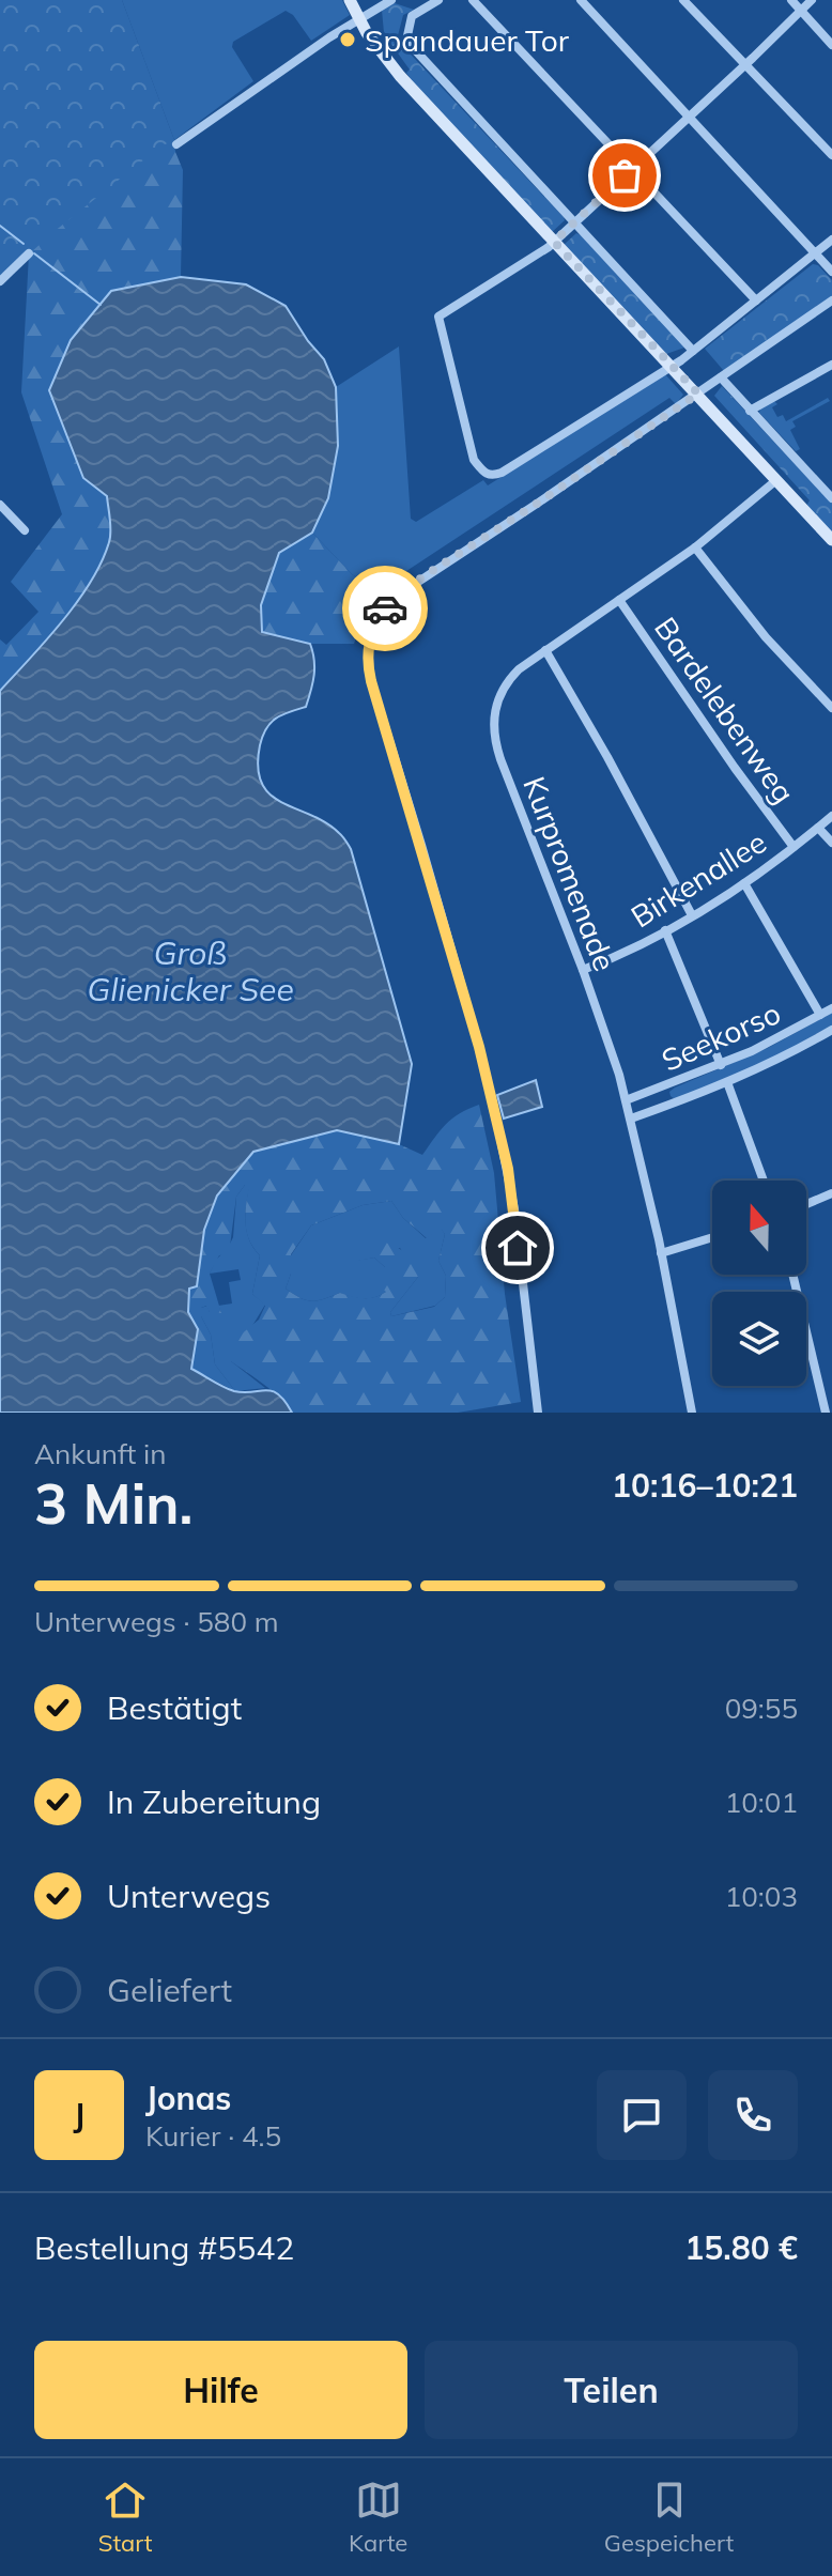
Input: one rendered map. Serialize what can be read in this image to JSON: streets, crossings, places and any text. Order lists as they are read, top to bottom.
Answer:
{
  "streets": {
    "street": [
      "Bardelebenweg",
      "Kurpromenade",
      "Birkenallee",
      "Seekorso"
    ]
  },
  "crossings": [
    ["Bardelebenweg", "Kurpromenade"],
    ["Bardelebenweg", "Birkenallee"],
    ["Kurpromenade", "Birkenallee"],
    ["Kurpromenade", "Seekorso"]
  ],
  "water": ["Groß Glienicker See"],
  "places": ["Spandauer Tor"],
  "north": "top",
  "page": {
    "heading": ["3 Min.", "Ankunft in", "10:16–10:21"],
    "panel": [
      "Jonas",
      "Kurier · 4.5",
      "Bestellung #5542",
      "15.80 €"
    ],
    "bar": "Unterwegs · 580 m",
    "list": [
      ["Bestätigt", "09:55"],
      ["In Zubereitung", "10:01"],
      ["Unterwegs", "10:03"],
      "Geliefert"
    ],
    "round": "J",
    "buttons": ["Hilfe", "Teilen"],
    "tabs": ["Start", "Karte", "Gespeichert"]
  }
}
